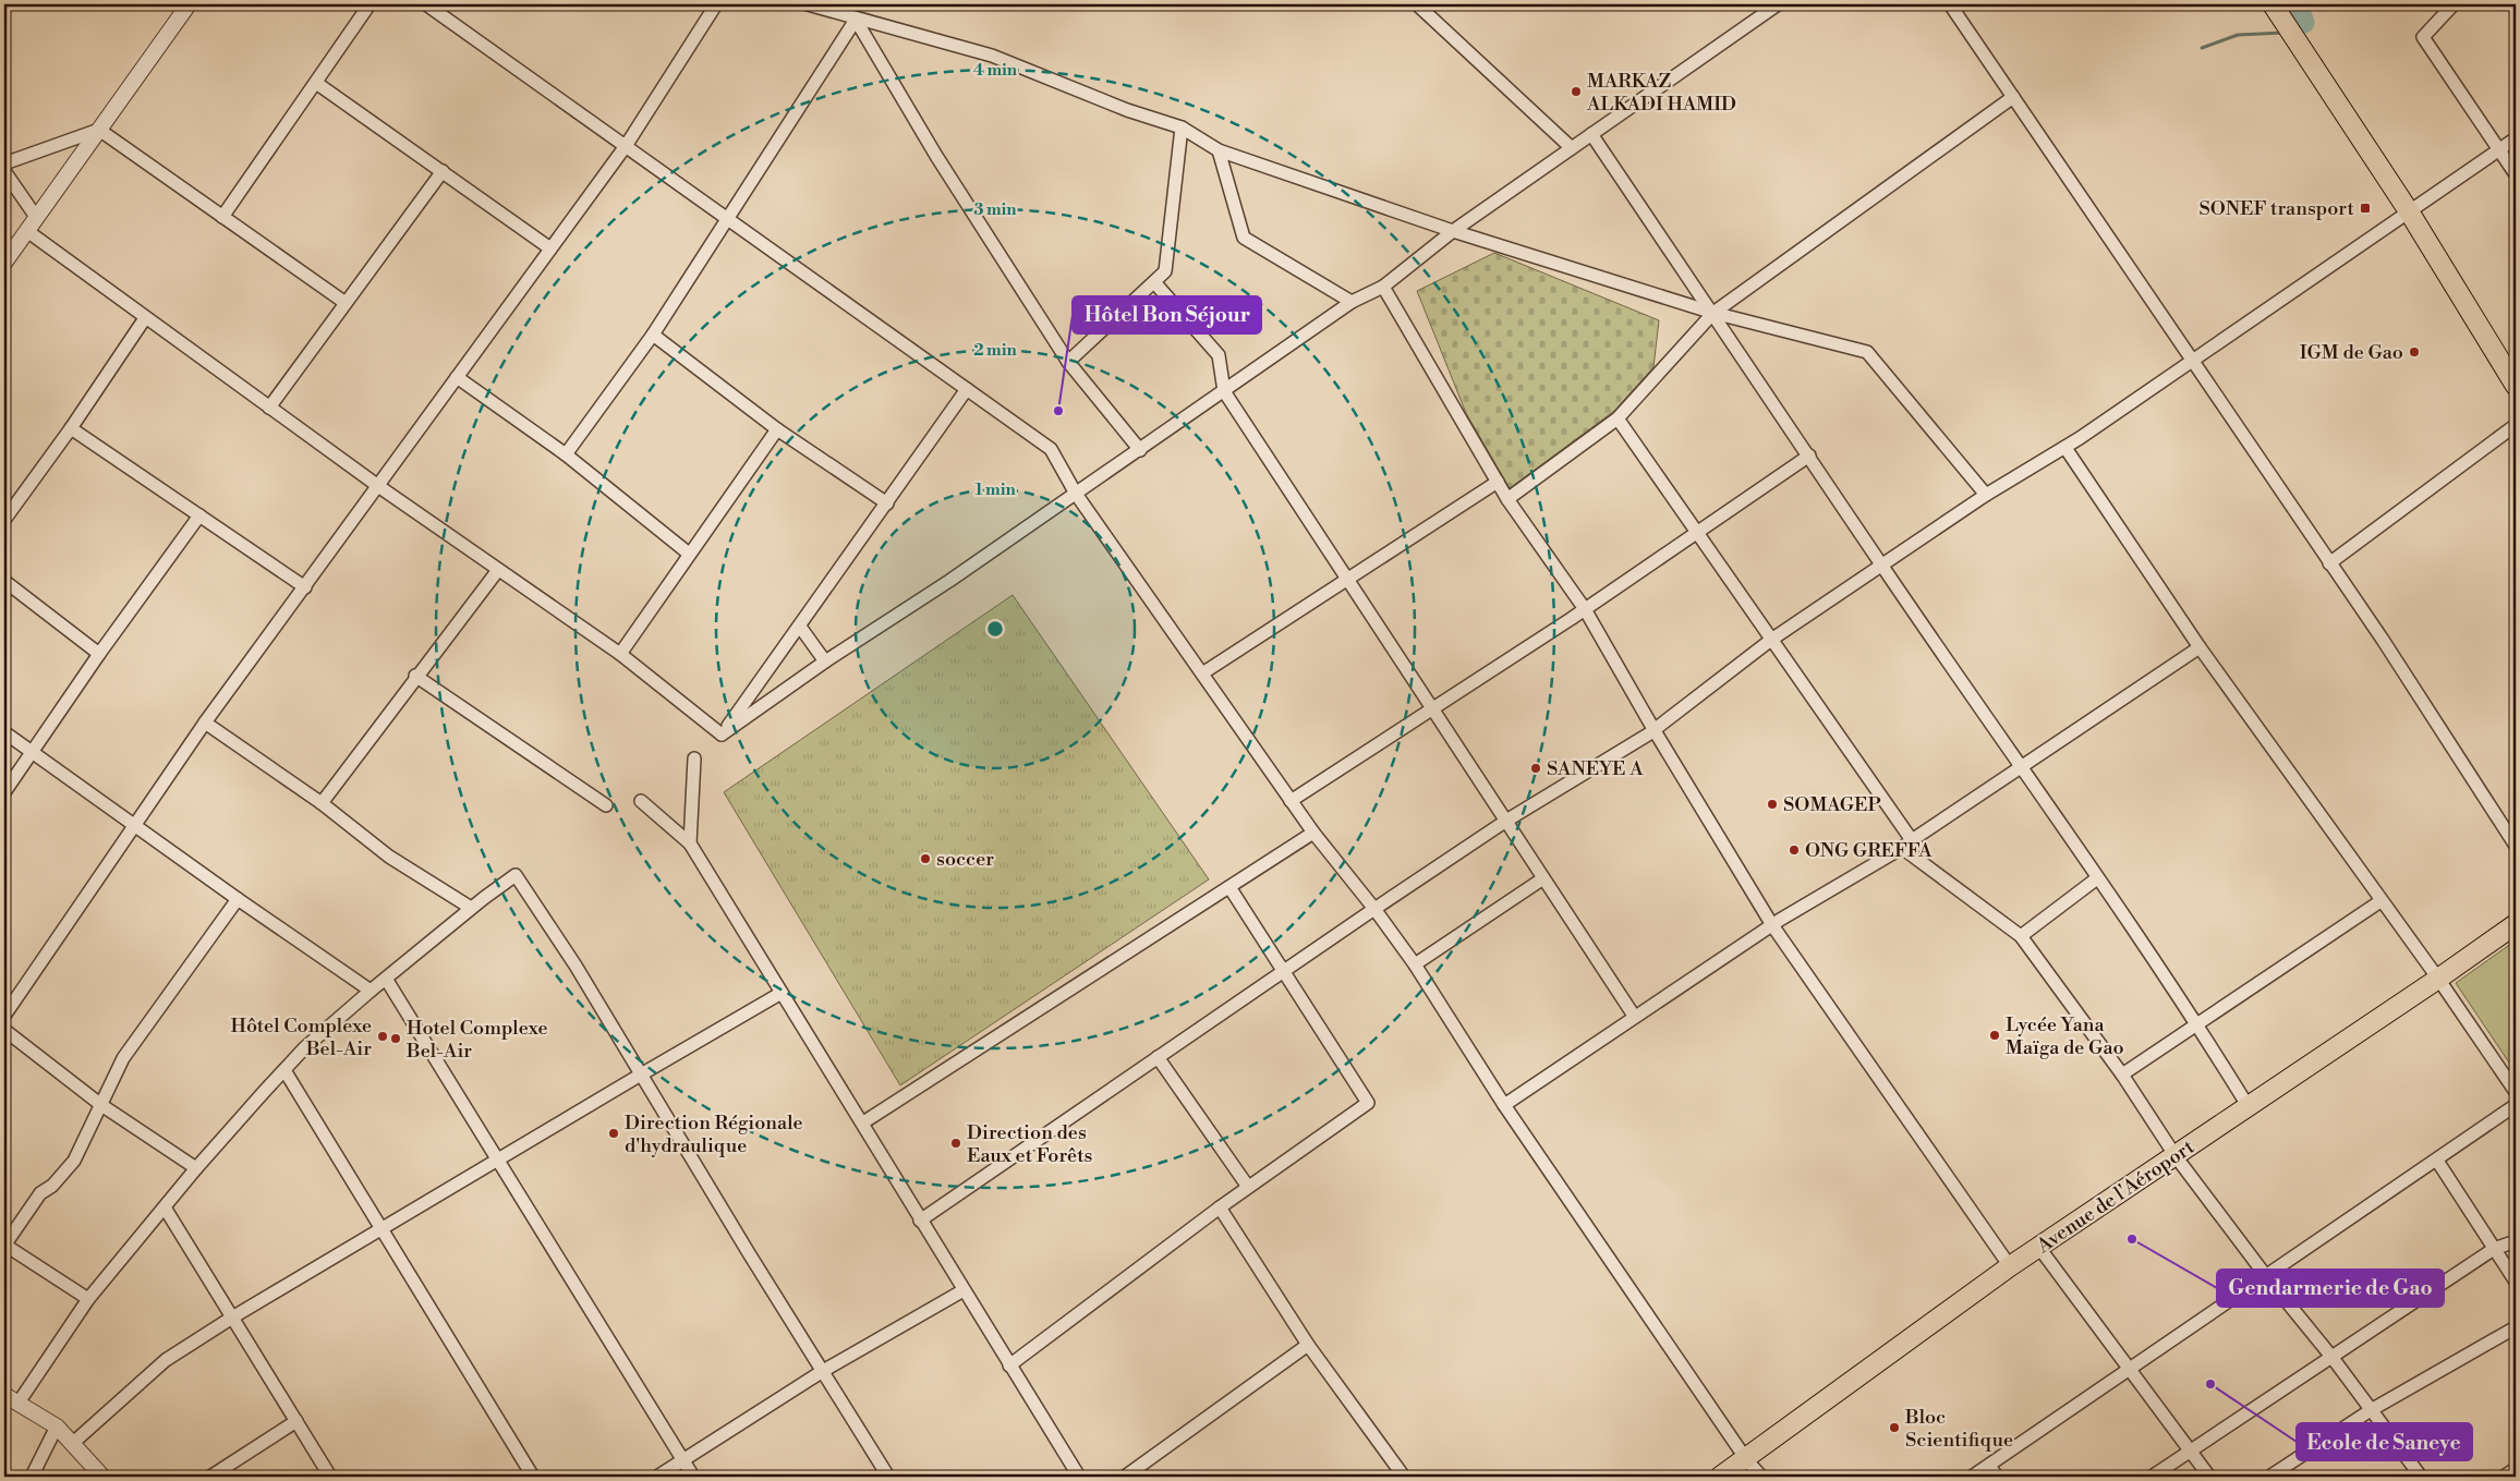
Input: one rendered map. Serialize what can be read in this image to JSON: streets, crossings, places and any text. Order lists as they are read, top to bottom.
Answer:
{
  "streets": {
    "main road": ["Avenue de l'Aéroport"]
  },
  "places": {
    "other": [
      "MARKAZ ALKADI HAMID",
      "IGM de Gao",
      "Hôtel Bon Séjour",
      "SANEYE A",
      "SOMAGEP",
      "ONG GREFFA",
      "soccer",
      "Lycée Yana Maïga de Gao",
      "Hôtel Complexe Bel-Air",
      "Hotel Complexe Bel-Air",
      "Direction Régionale d'hydraulique",
      "Direction des Eaux et Forêts",
      "Gendarmerie de Gao",
      "Ecole de Saneye",
      "Bloc Scientifique"
    ],
    "transit": ["SONEF transport"]
  },
  "rings": [
    "4 min",
    "3 min",
    "2 min",
    "1 min"
  ]
}
